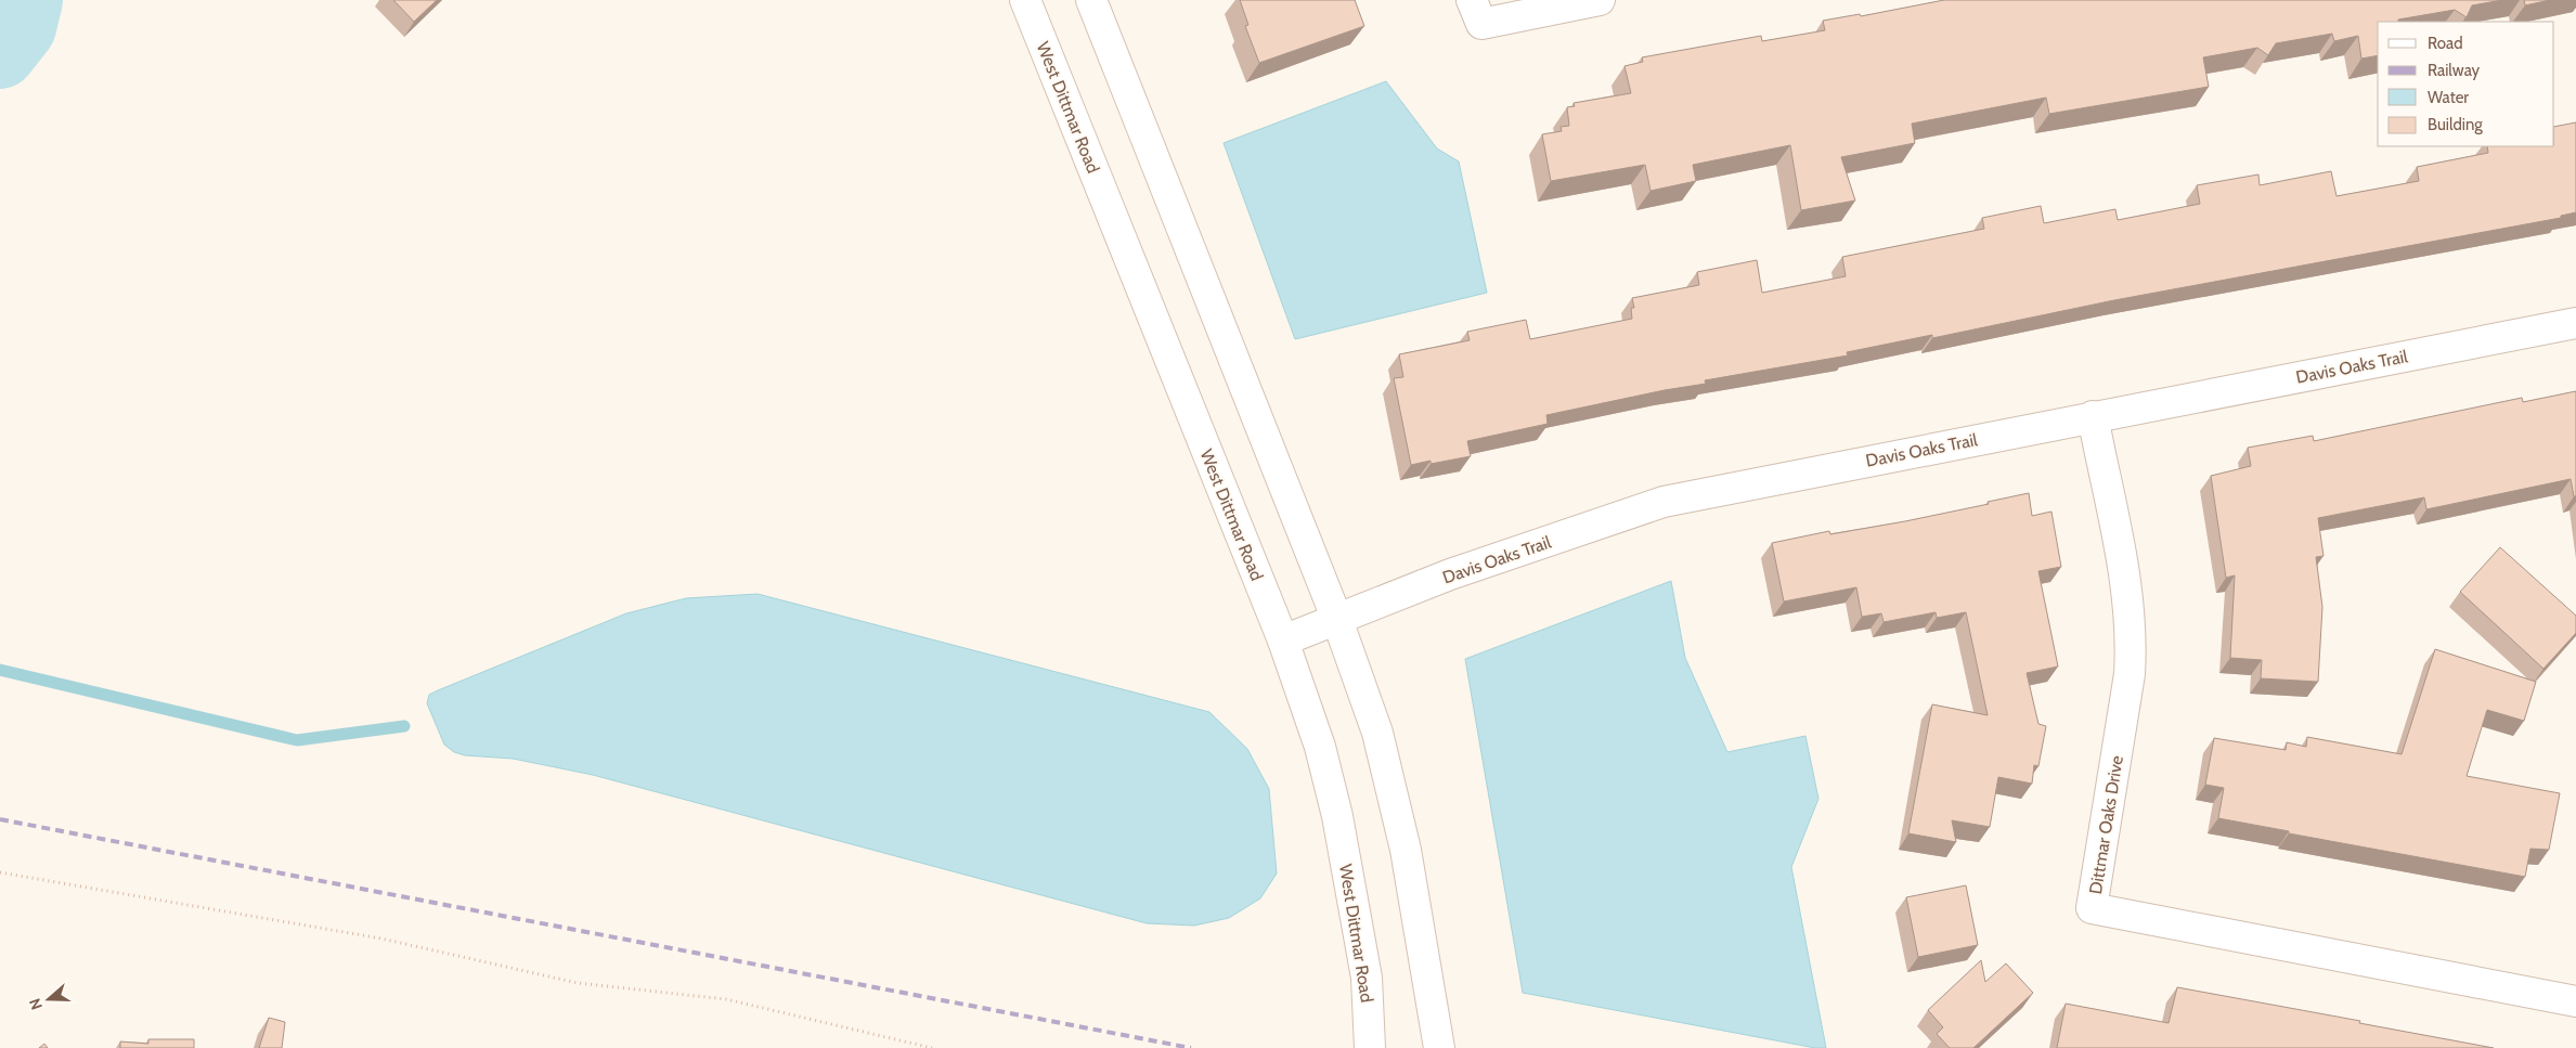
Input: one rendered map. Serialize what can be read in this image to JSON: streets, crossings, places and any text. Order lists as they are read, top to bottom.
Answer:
{
  "streets": {
    "street": ["West Dittmar Road", "Davis Oaks Trail", "Dittmar Oaks Drive"]
  },
  "crossings": [
    ["West Dittmar Road", "Davis Oaks Trail"],
    ["Davis Oaks Trail", "Dittmar Oaks Drive"]
  ],
  "legend": [
    "Road",
    "Railway",
    "Water",
    "Building"
  ],
  "north": "left"
}
